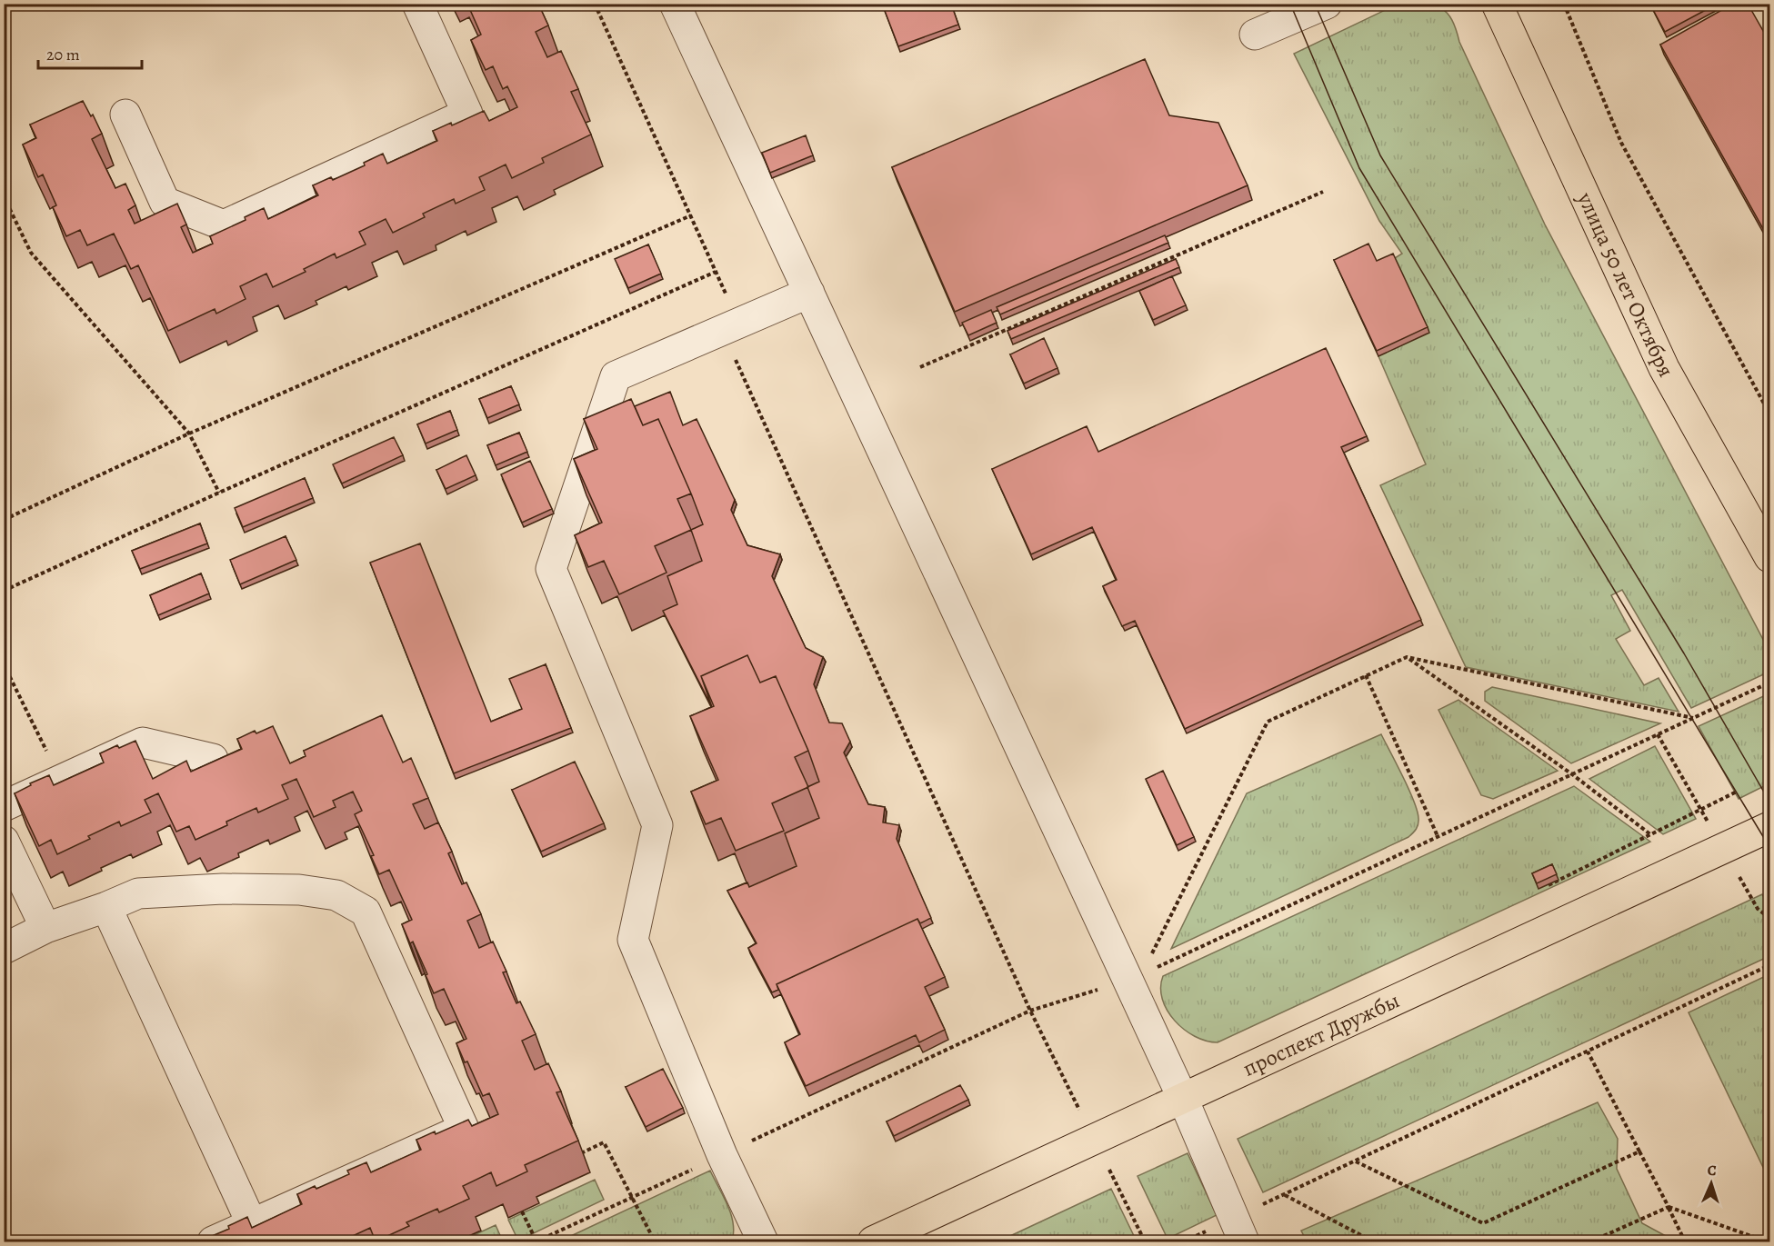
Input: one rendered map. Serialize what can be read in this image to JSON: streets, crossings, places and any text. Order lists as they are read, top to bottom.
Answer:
{
  "streets": {
    "main road": ["улица 50 лет Октября", "проспект Дружбы"]
  },
  "scale_bar": "20 m",
  "north": "top"
}
